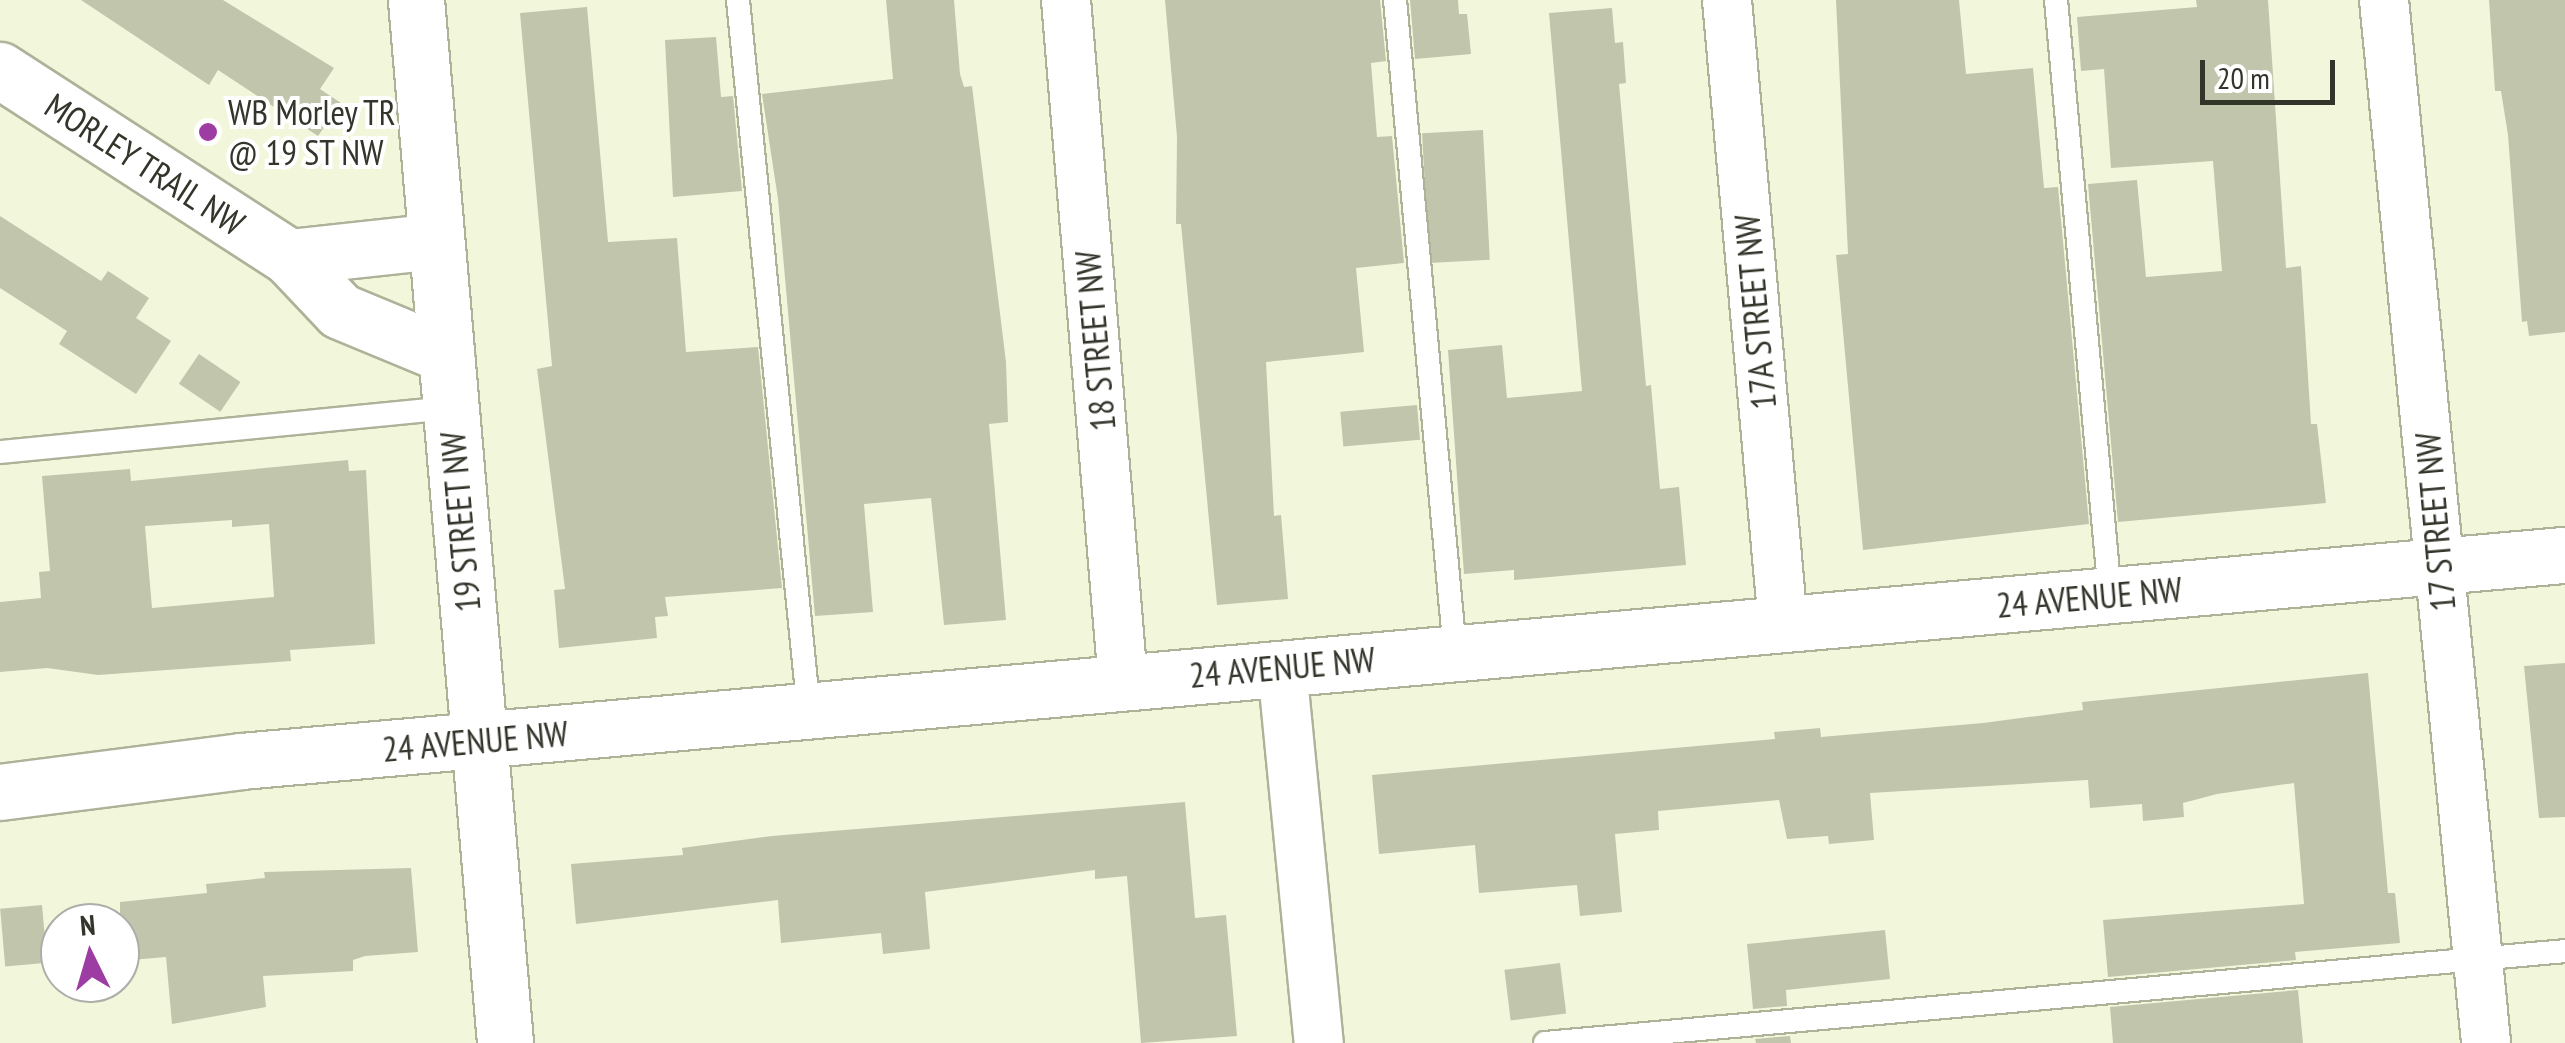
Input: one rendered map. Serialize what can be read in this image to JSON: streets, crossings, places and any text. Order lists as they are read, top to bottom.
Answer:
{
  "streets": {
    "street": [
      "MORLEY TRAIL NW",
      "17A STREET NW",
      "18 STREET NW",
      "19 STREET NW",
      "17 STREET NW",
      "24 AVENUE NW"
    ]
  },
  "crossings": [
    ["MORLEY TRAIL NW", "19 STREET NW"],
    ["17A STREET NW", "24 AVENUE NW"],
    ["18 STREET NW", "24 AVENUE NW"],
    ["19 STREET NW", "24 AVENUE NW"],
    ["17 STREET NW", "24 AVENUE NW"]
  ],
  "places": ["WB Morley TR @ 19 ST NW"],
  "scale_bar": "20 m",
  "north": "top"
}
